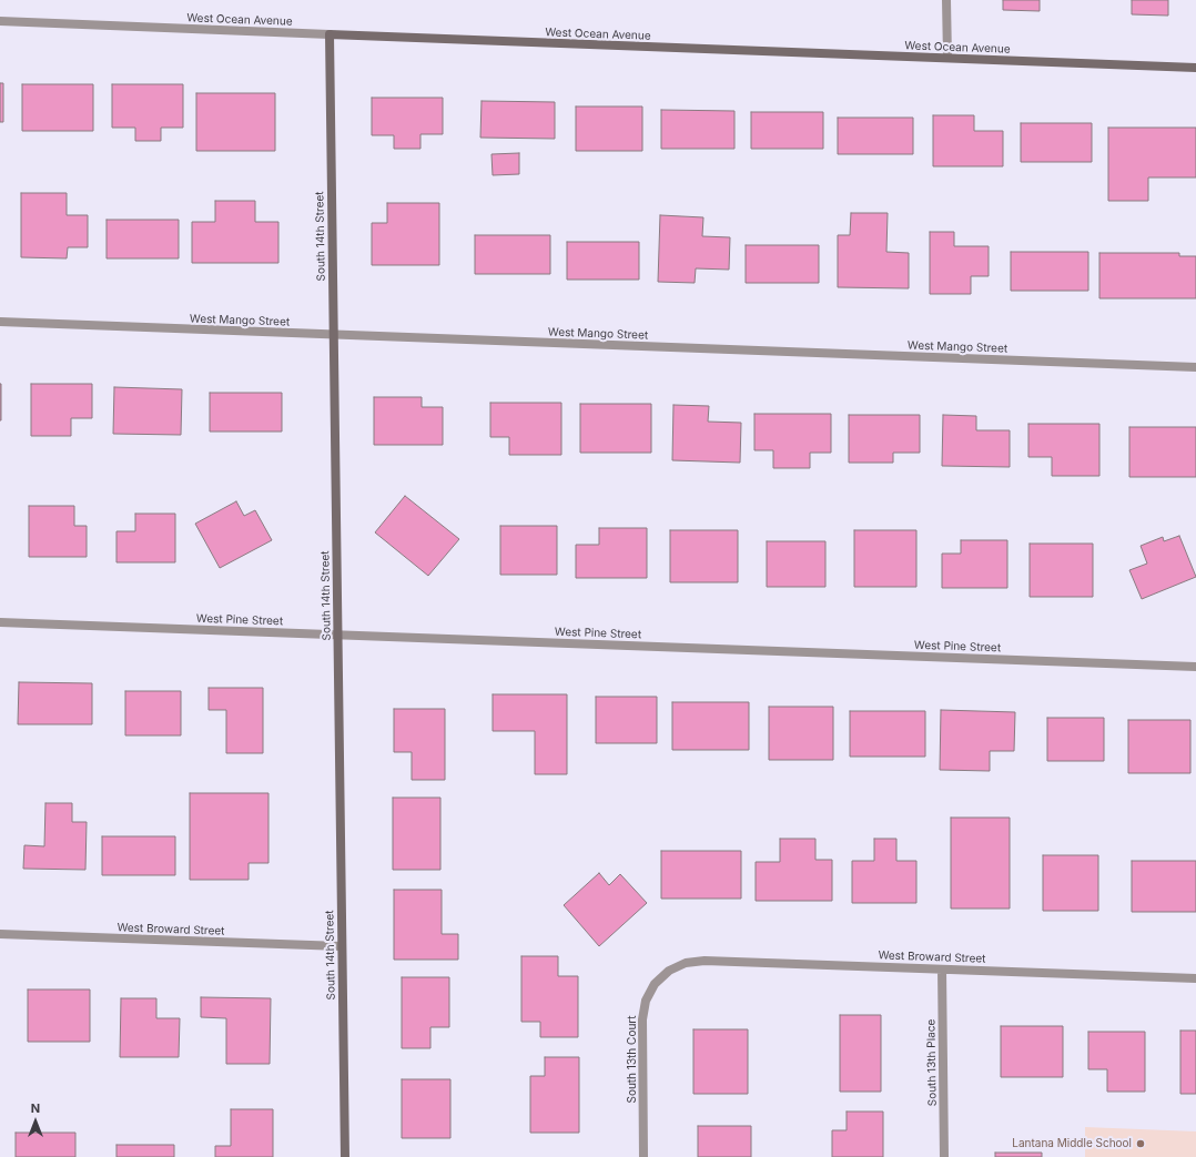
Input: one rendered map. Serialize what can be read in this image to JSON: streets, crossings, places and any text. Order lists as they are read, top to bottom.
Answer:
{
  "streets": {
    "street": [
      "West Ocean Avenue",
      "South 14th Street",
      "West Mango Street",
      "West Pine Street",
      "West Broward Street",
      "South 13th Court",
      "South 13th Place"
    ]
  },
  "crossings": [
    ["West Ocean Avenue", "South 14th Street"],
    ["South 14th Street", "West Mango Street"],
    ["South 14th Street", "West Pine Street"],
    ["South 14th Street", "West Broward Street"],
    ["West Broward Street", "South 13th Court"],
    ["West Broward Street", "South 13th Place"]
  ],
  "places": ["Lantana Middle School"],
  "north": "top"
}
